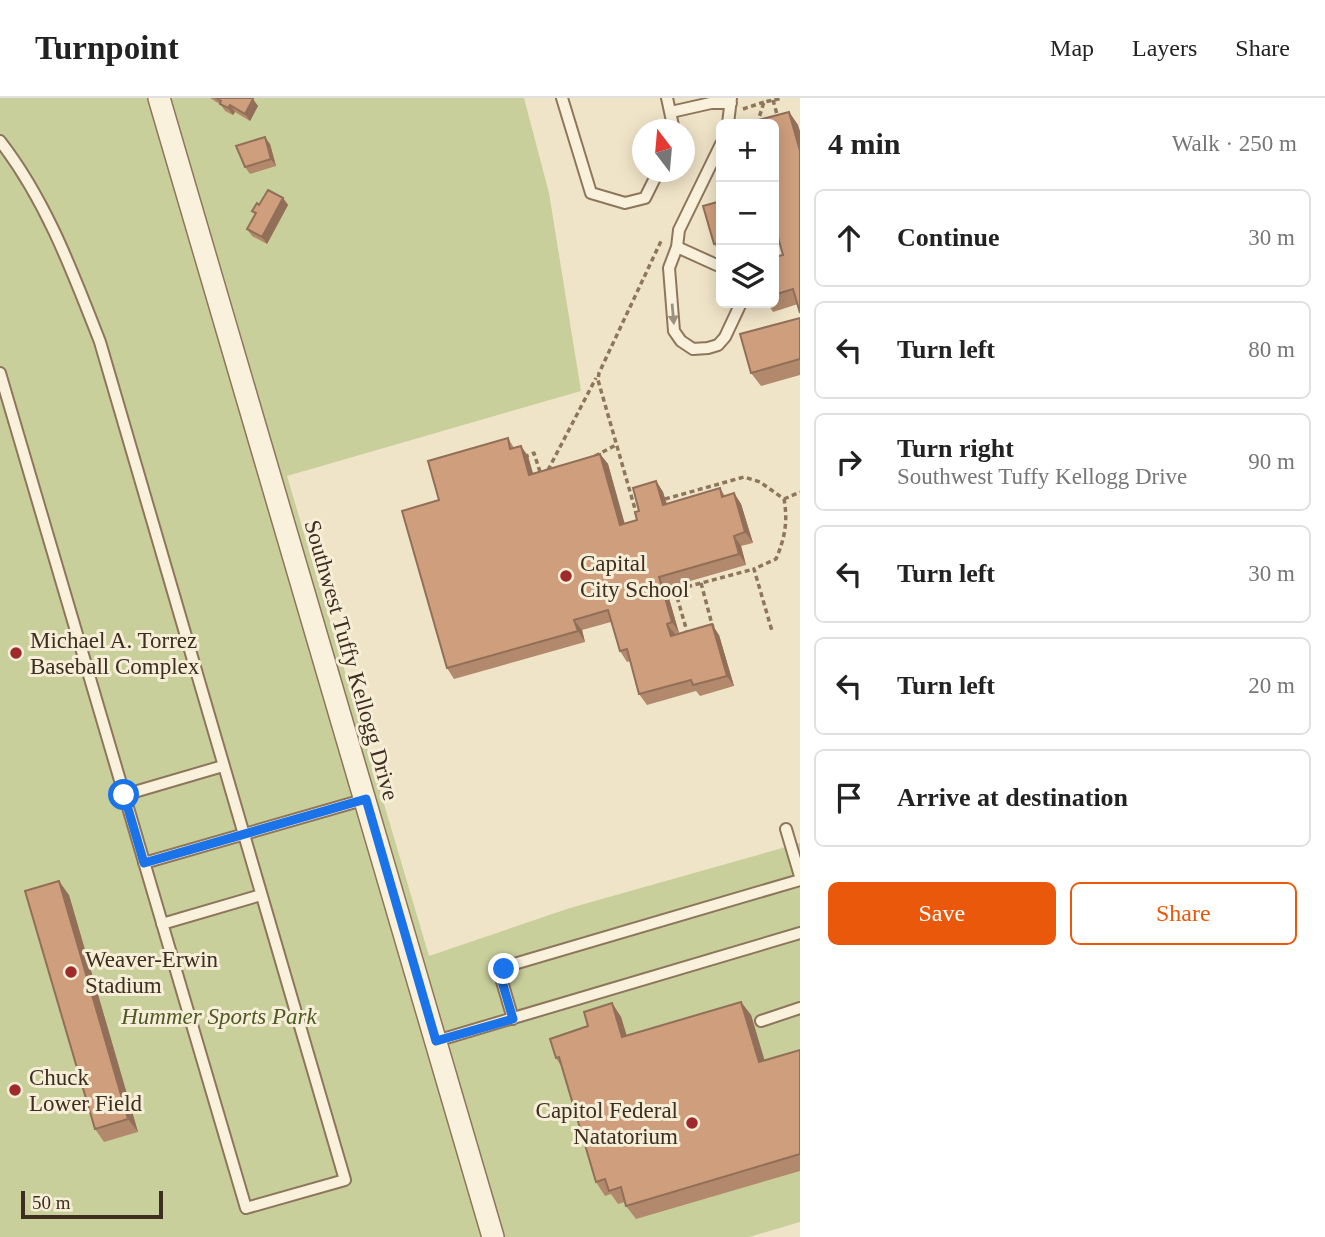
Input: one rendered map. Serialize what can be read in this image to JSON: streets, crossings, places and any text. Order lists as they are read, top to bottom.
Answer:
{
  "streets": {
    "street": ["Southwest Tuffy Kellogg Drive"]
  },
  "parks": ["Hummer Sports Park"],
  "places": [
    "Capital City School",
    "Michael A. Torrez Baseball Complex",
    "Weaver-Erwin Stadium",
    "Chuck Lower Field",
    "Capitol Federal Natatorium"
  ],
  "scale_bar": "50 m",
  "north": "top",
  "page": {
    "header": "Turnpoint",
    "nav": ["Map", "Layers", "Share"],
    "heading": ["4 min", "Walk · 250 m"],
    "map_buttons": ["+", "−"],
    "list": [
      ["Continue", "30 m"],
      ["Turn left", "80 m"],
      ["Turn right", "Southwest Tuffy Kellogg Drive", "90 m"],
      ["Turn left", "30 m"],
      ["Turn left", "20 m"],
      "Arrive at destination"
    ],
    "buttons": ["Save", "Share"],
    "scale": "50 m"
  }
}
